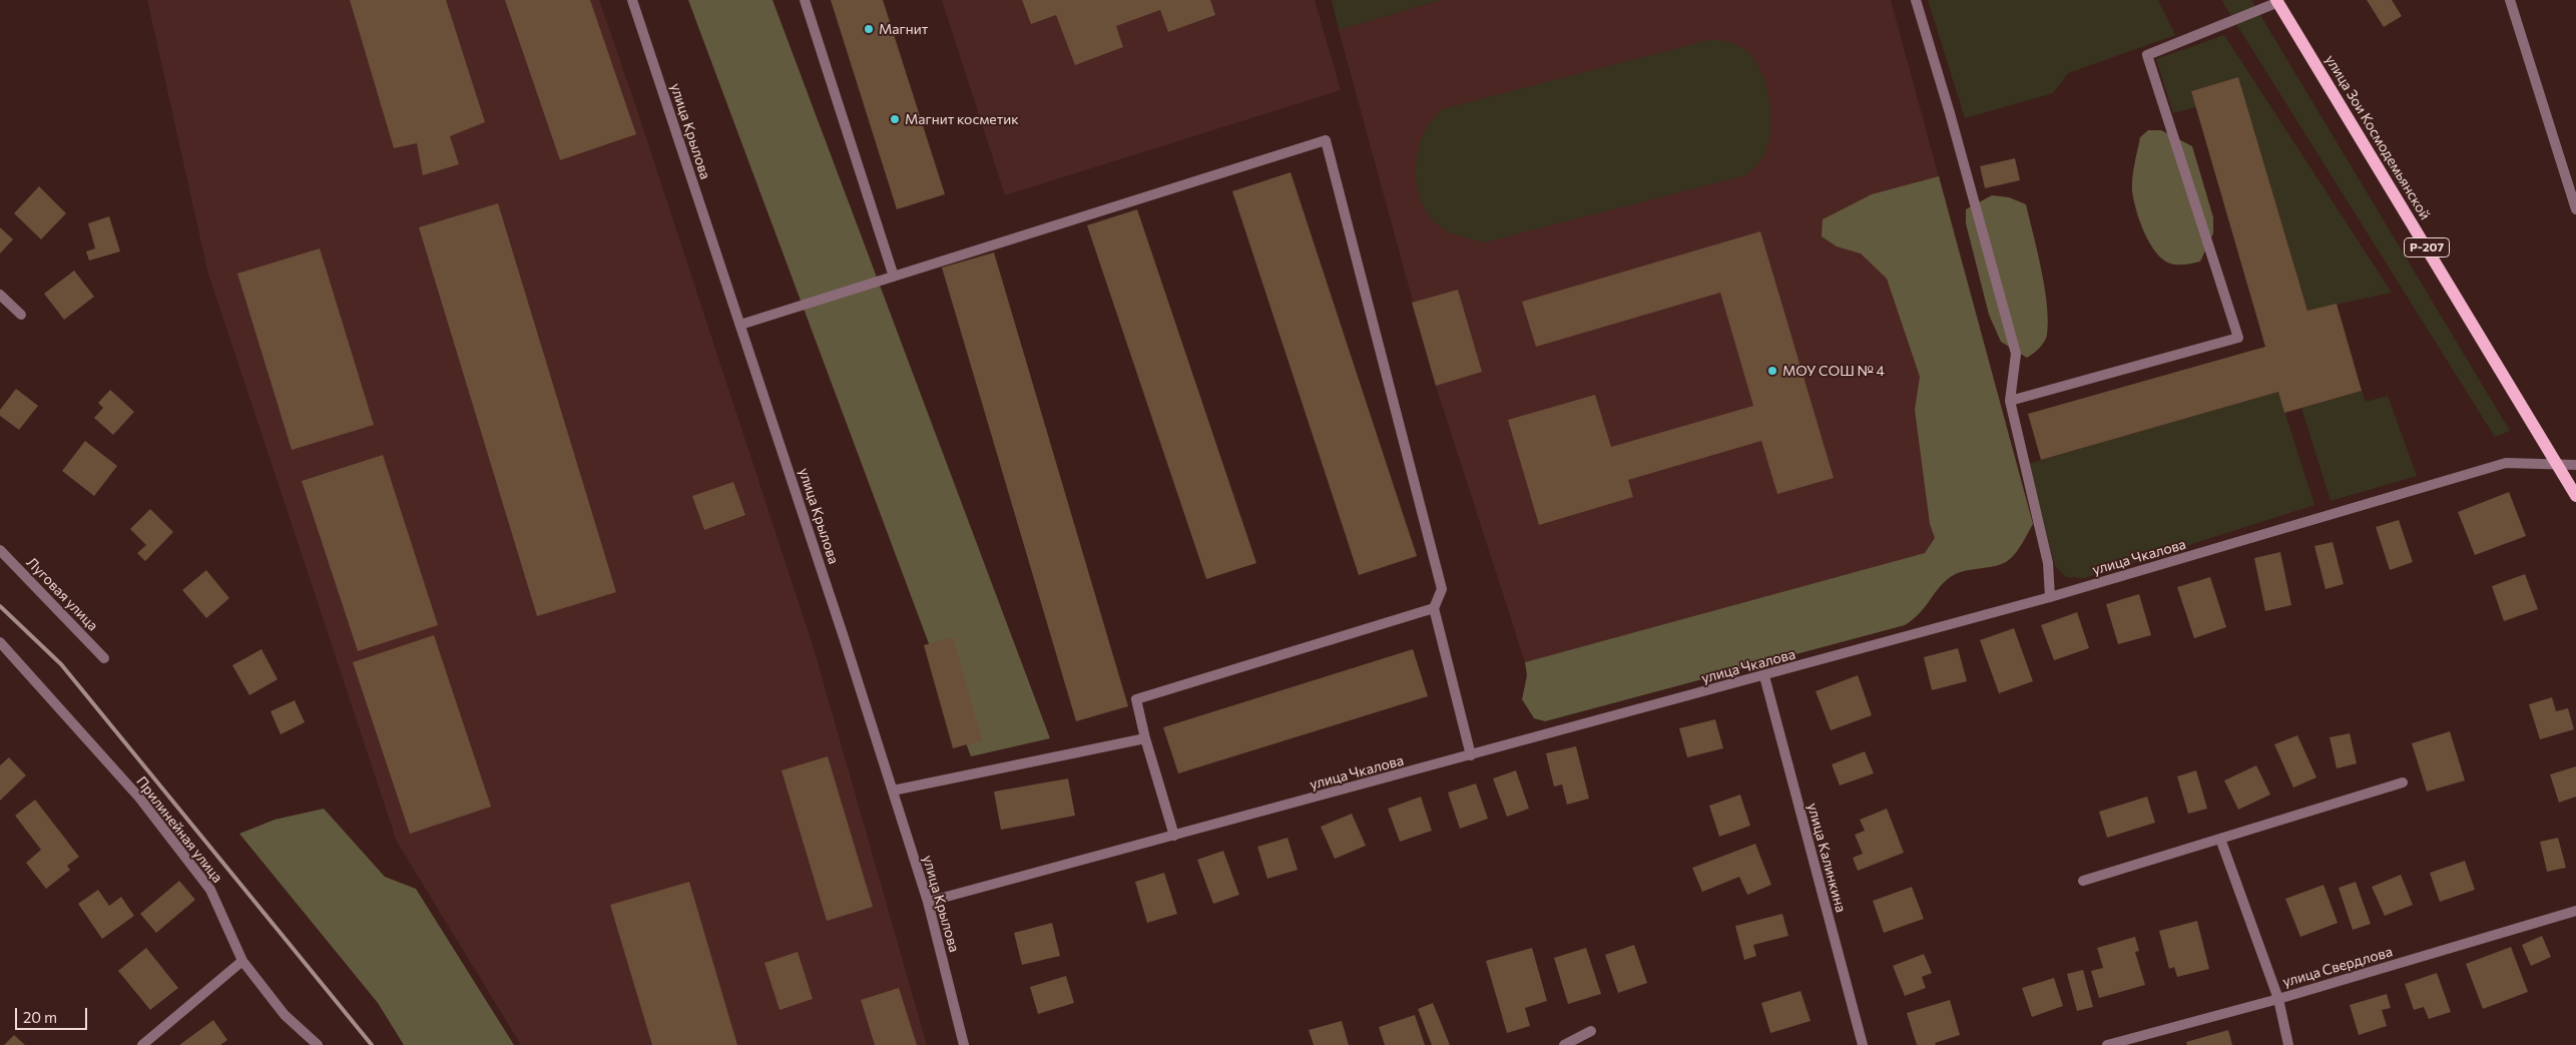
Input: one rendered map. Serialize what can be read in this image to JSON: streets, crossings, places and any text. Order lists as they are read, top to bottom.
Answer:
{
  "streets": {
    "main road": ["улица Зои Космодемьянской", "Р-207"],
    "street": [
      "улица Крылова",
      "улица Чкалова",
      "Луговая улица",
      "Прилинейная улица",
      "улица Калинкина",
      "улица Свердлова"
    ]
  },
  "crossings": [
    ["улица Крылова", "улица Чкалова"],
    ["улица Зои Космодемьянской", "улица Чкалова"],
    ["улица Чкалова", "улица Калинкина"]
  ],
  "places": ["Магнит", "Магнит косметик", "МОУ СОШ № 4"],
  "scale_bar": "20 m"
}
